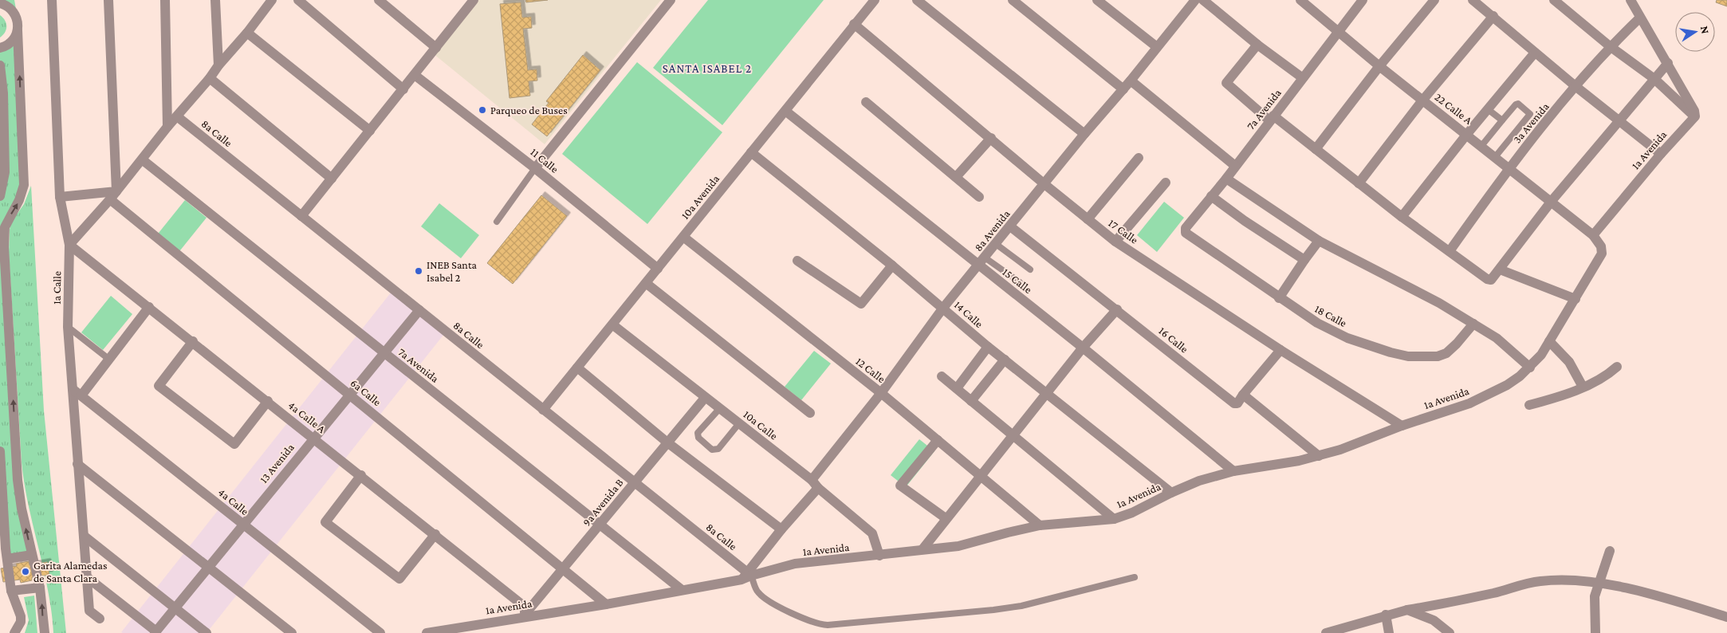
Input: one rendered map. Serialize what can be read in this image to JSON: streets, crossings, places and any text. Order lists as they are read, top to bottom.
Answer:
{
  "streets": {
    "street": [
      "22 Calle A",
      "7a Avenida",
      "3a Avenida",
      "8a Calle",
      "1a Avenida",
      "11 Calle",
      "10a Avenida",
      "8a Avenida",
      "17 Calle",
      "15 Calle",
      "1a Calle",
      "14 Calle",
      "18 Calle",
      "16 Calle",
      "12 Calle",
      "6a Calle",
      "4a Calle A",
      "10a Calle",
      "13 Avenida",
      "4a Calle",
      "9a Avenida B"
    ]
  },
  "crossings": [
    ["22 Calle A", "7a Avenida"],
    ["22 Calle A", "3a Avenida"],
    ["22 Calle A", "1a Avenida"],
    ["7a Avenida", "1a Avenida"],
    ["7a Avenida", "18 Calle"],
    ["7a Avenida", "13 Avenida"],
    ["7a Avenida", "9a Avenida B"],
    ["8a Calle", "1a Avenida"],
    ["8a Calle", "10a Avenida"],
    ["8a Calle", "8a Avenida"],
    ["8a Calle", "13 Avenida"],
    ["8a Calle", "9a Avenida B"],
    ["1a Avenida", "8a Avenida"],
    ["1a Avenida", "17 Calle"],
    ["1a Avenida", "15 Calle"],
    ["1a Avenida", "14 Calle"],
    ["1a Avenida", "12 Calle"],
    ["1a Avenida", "6a Calle"],
    ["1a Avenida", "10a Calle"],
    ["1a Avenida", "9a Avenida B"],
    ["11 Calle", "10a Avenida"],
    ["10a Avenida", "17 Calle"],
    ["10a Avenida", "15 Calle"],
    ["10a Avenida", "14 Calle"],
    ["10a Avenida", "12 Calle"],
    ["10a Avenida", "10a Calle"],
    ["8a Avenida", "17 Calle"],
    ["8a Avenida", "15 Calle"],
    ["8a Avenida", "14 Calle"],
    ["8a Avenida", "16 Calle"],
    ["8a Avenida", "12 Calle"],
    ["8a Avenida", "10a Calle"],
    ["1a Calle", "4a Calle A"],
    ["1a Calle", "4a Calle"],
    ["6a Calle", "13 Avenida"],
    ["6a Calle", "9a Avenida B"],
    ["4a Calle A", "13 Avenida"],
    ["4a Calle A", "9a Avenida B"],
    ["10a Calle", "9a Avenida B"],
    ["13 Avenida", "4a Calle"]
  ],
  "districts": ["SANTA ISABEL 2"],
  "places": ["Parqueo de Buses", "INEB Santa Isabel 2", "Garita Alamedas de Santa Clara"],
  "north": "right"
}
